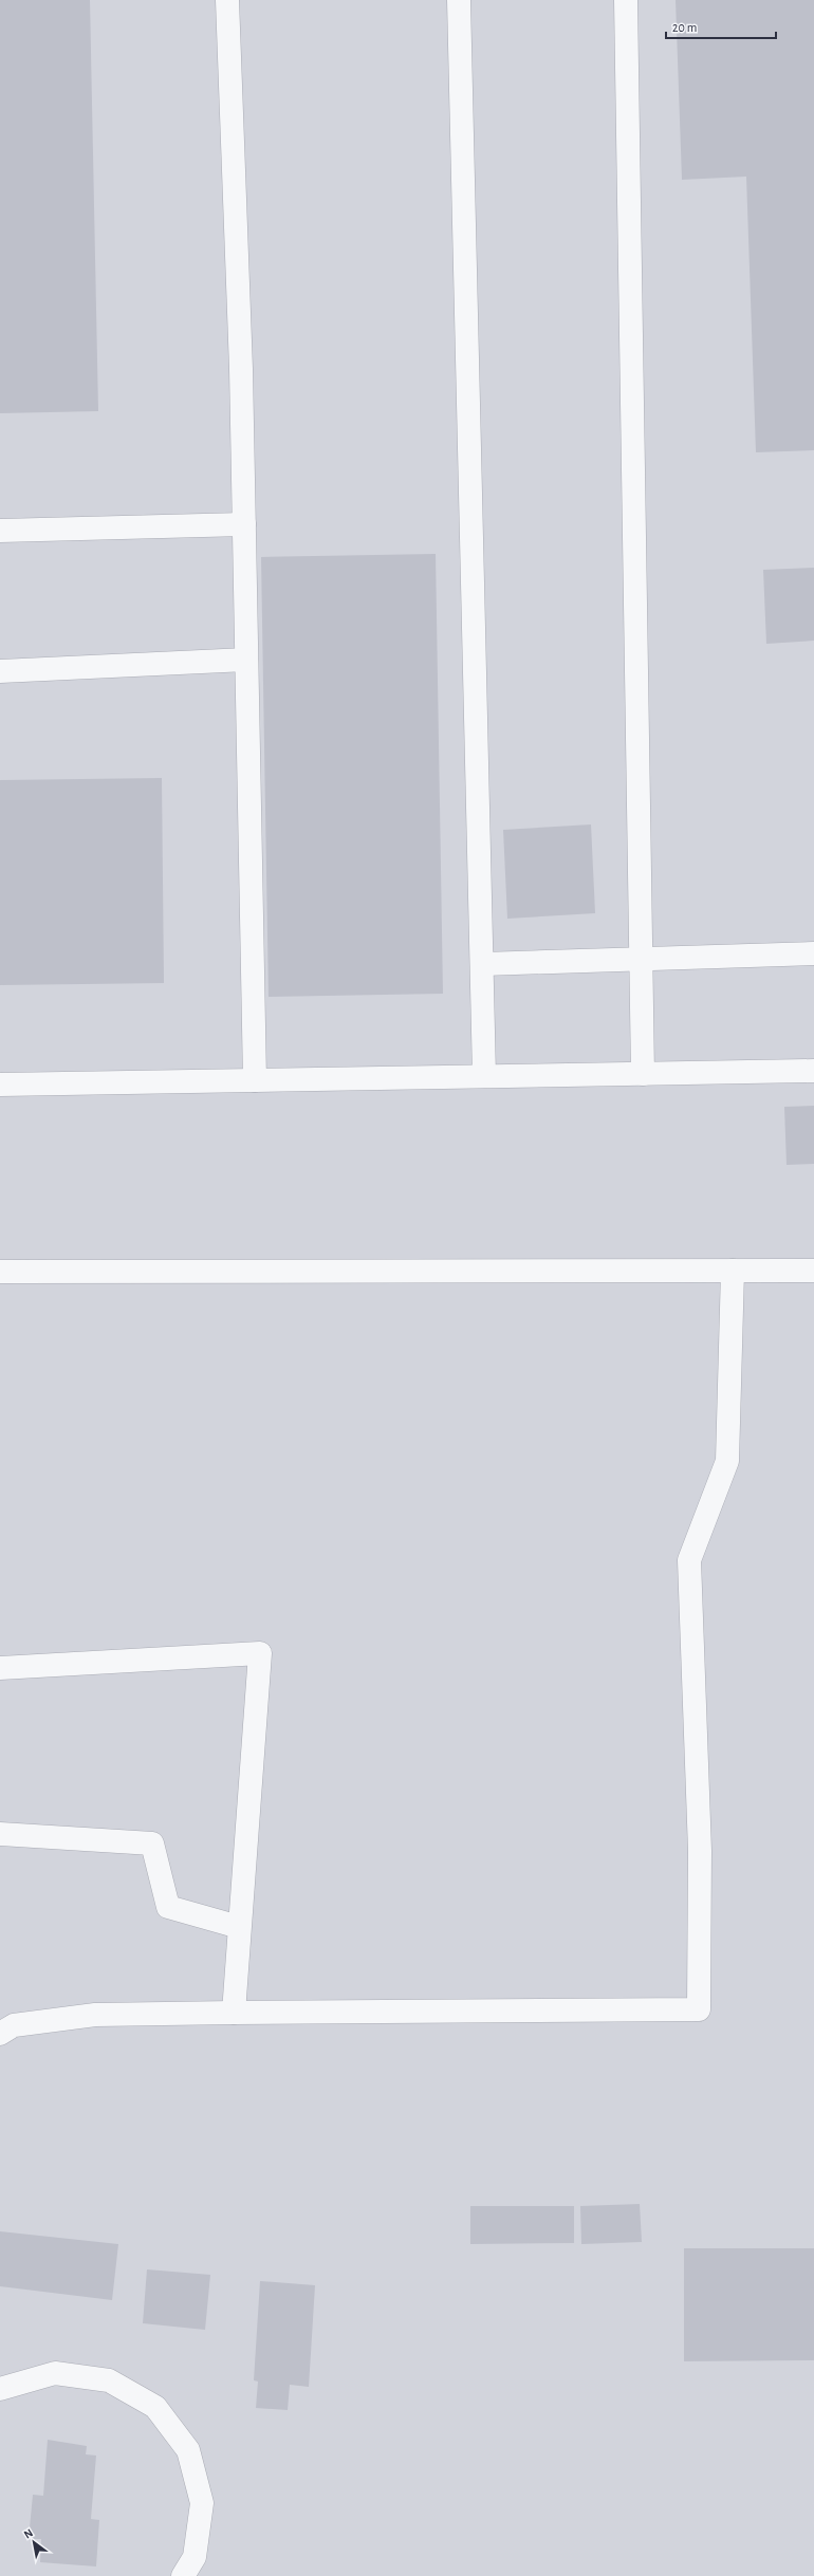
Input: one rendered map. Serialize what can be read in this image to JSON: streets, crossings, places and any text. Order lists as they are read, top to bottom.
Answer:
{
  "scale_bar": "20 m",
  "north": "top left"
}
